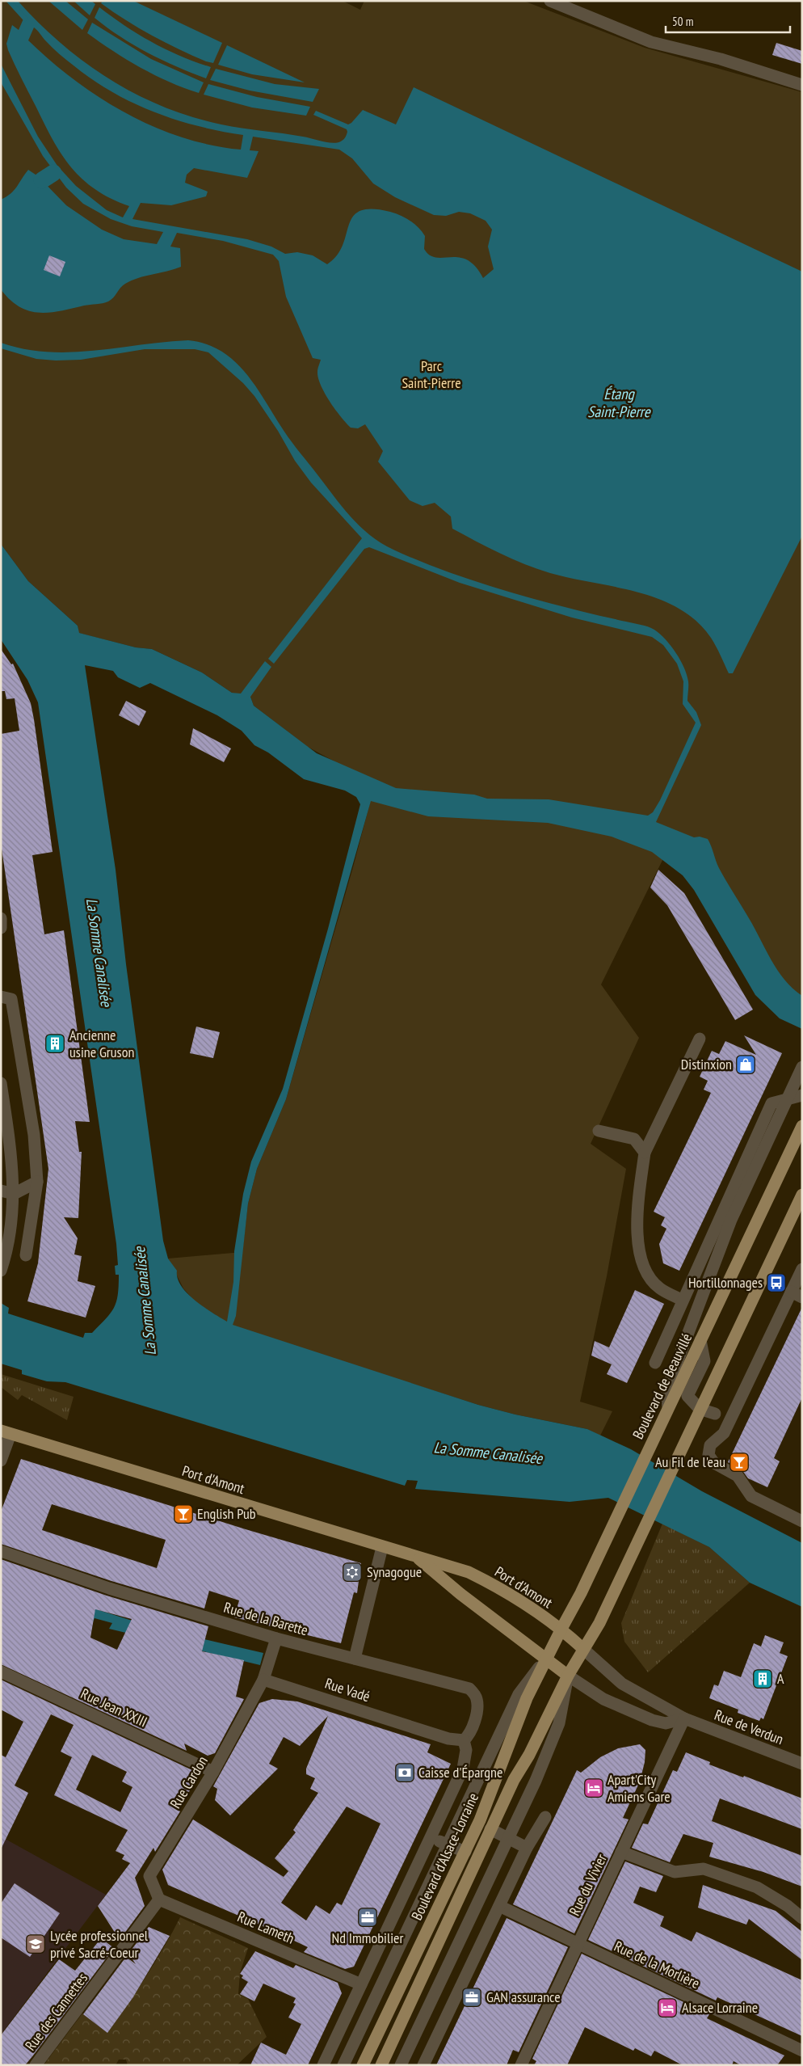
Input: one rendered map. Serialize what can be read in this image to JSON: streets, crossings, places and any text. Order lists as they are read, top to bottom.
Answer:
{
  "streets": {
    "main road": ["Boulevard de Beauvillé", "Port d'Amont", "Boulevard d'Alsace-Lorraine"],
    "street": [
      "Rue de la Barette",
      "Rue Vadé",
      "Rue Jean XXIII",
      "Rue de Verdun",
      "Rue Cardon",
      "Rue du Vivier",
      "Rue Lameth",
      "Rue de la Morlière",
      "Rue des Cannettes"
    ]
  },
  "crossings": [
    ["Boulevard de Beauvillé", "Port d'Amont"],
    ["Boulevard de Beauvillé", "Boulevard d'Alsace-Lorraine"],
    ["Port d'Amont", "Rue de Verdun"],
    ["Port d'Amont", "Boulevard d'Alsace-Lorraine"],
    ["Rue de la Barette", "Rue Vadé"],
    ["Rue de la Barette", "Boulevard d'Alsace-Lorraine"],
    ["Rue Vadé", "Rue Cardon"],
    ["Rue Vadé", "Boulevard d'Alsace-Lorraine"],
    ["Rue Jean XXIII", "Rue Cardon"],
    ["Rue de Verdun", "Rue du Vivier"],
    ["Rue Cardon", "Rue Lameth"],
    ["Rue Cardon", "Rue des Cannettes"],
    ["Boulevard d'Alsace-Lorraine", "Rue Lameth"],
    ["Rue du Vivier", "Rue de la Morlière"],
    ["Rue Lameth", "Rue des Cannettes"]
  ],
  "water": ["Étang Saint-Pierre", "La Somme Canalisée"],
  "parks": ["Parc Saint-Pierre"],
  "places": {
    "building": ["Ancienne usine Gruson", "A"],
    "shop": ["Distinxion"],
    "bus stop": ["Hortillonnages"],
    "bar": ["Au Fil de l'eau", "English Pub"],
    "synagogue": ["Synagogue"],
    "bank": ["Caisse d'Épargne"],
    "hotel": ["Apart'City Amiens Gare", "Alsace Lorraine"],
    "office": ["Nd Immobilier", "GAN assurance"],
    "school or university": ["Lycée professionnel privé Sacré-Coeur"]
  },
  "scale_bar": "50 m"
}
